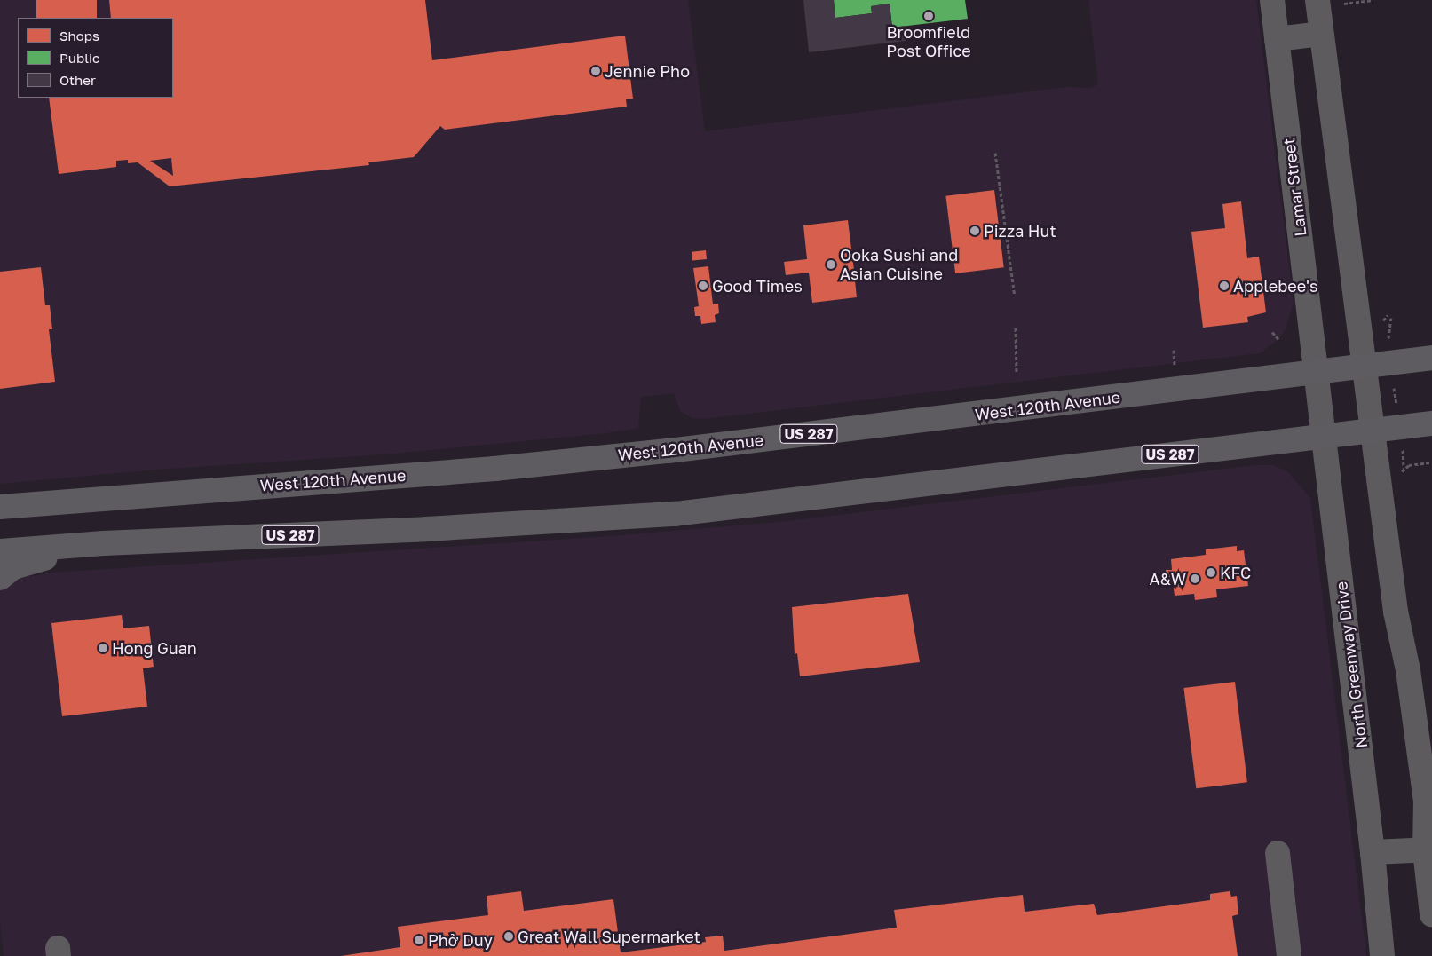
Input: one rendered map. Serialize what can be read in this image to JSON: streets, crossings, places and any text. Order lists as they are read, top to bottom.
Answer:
{
  "streets": {
    "main road": ["West 120th Avenue", "US 287"],
    "street": ["Lamar Street", "North Greenway Drive"]
  },
  "crossings": [
    ["Lamar Street", "West 120th Avenue"],
    ["Lamar Street", "North Greenway Drive"],
    ["West 120th Avenue", "North Greenway Drive"],
    ["US 287", "North Greenway Drive"]
  ],
  "places": [
    "Broomfield Post Office",
    "Jennie Pho",
    "Pizza Hut",
    "Ooka Sushi and Asian Cuisine",
    "Good Times",
    "Applebee's",
    "KFC",
    "A&W",
    "Hong Guan",
    "Great Wall Supermarket",
    "Phở Duy"
  ],
  "legend": ["Shops", "Public", "Other"]
}
